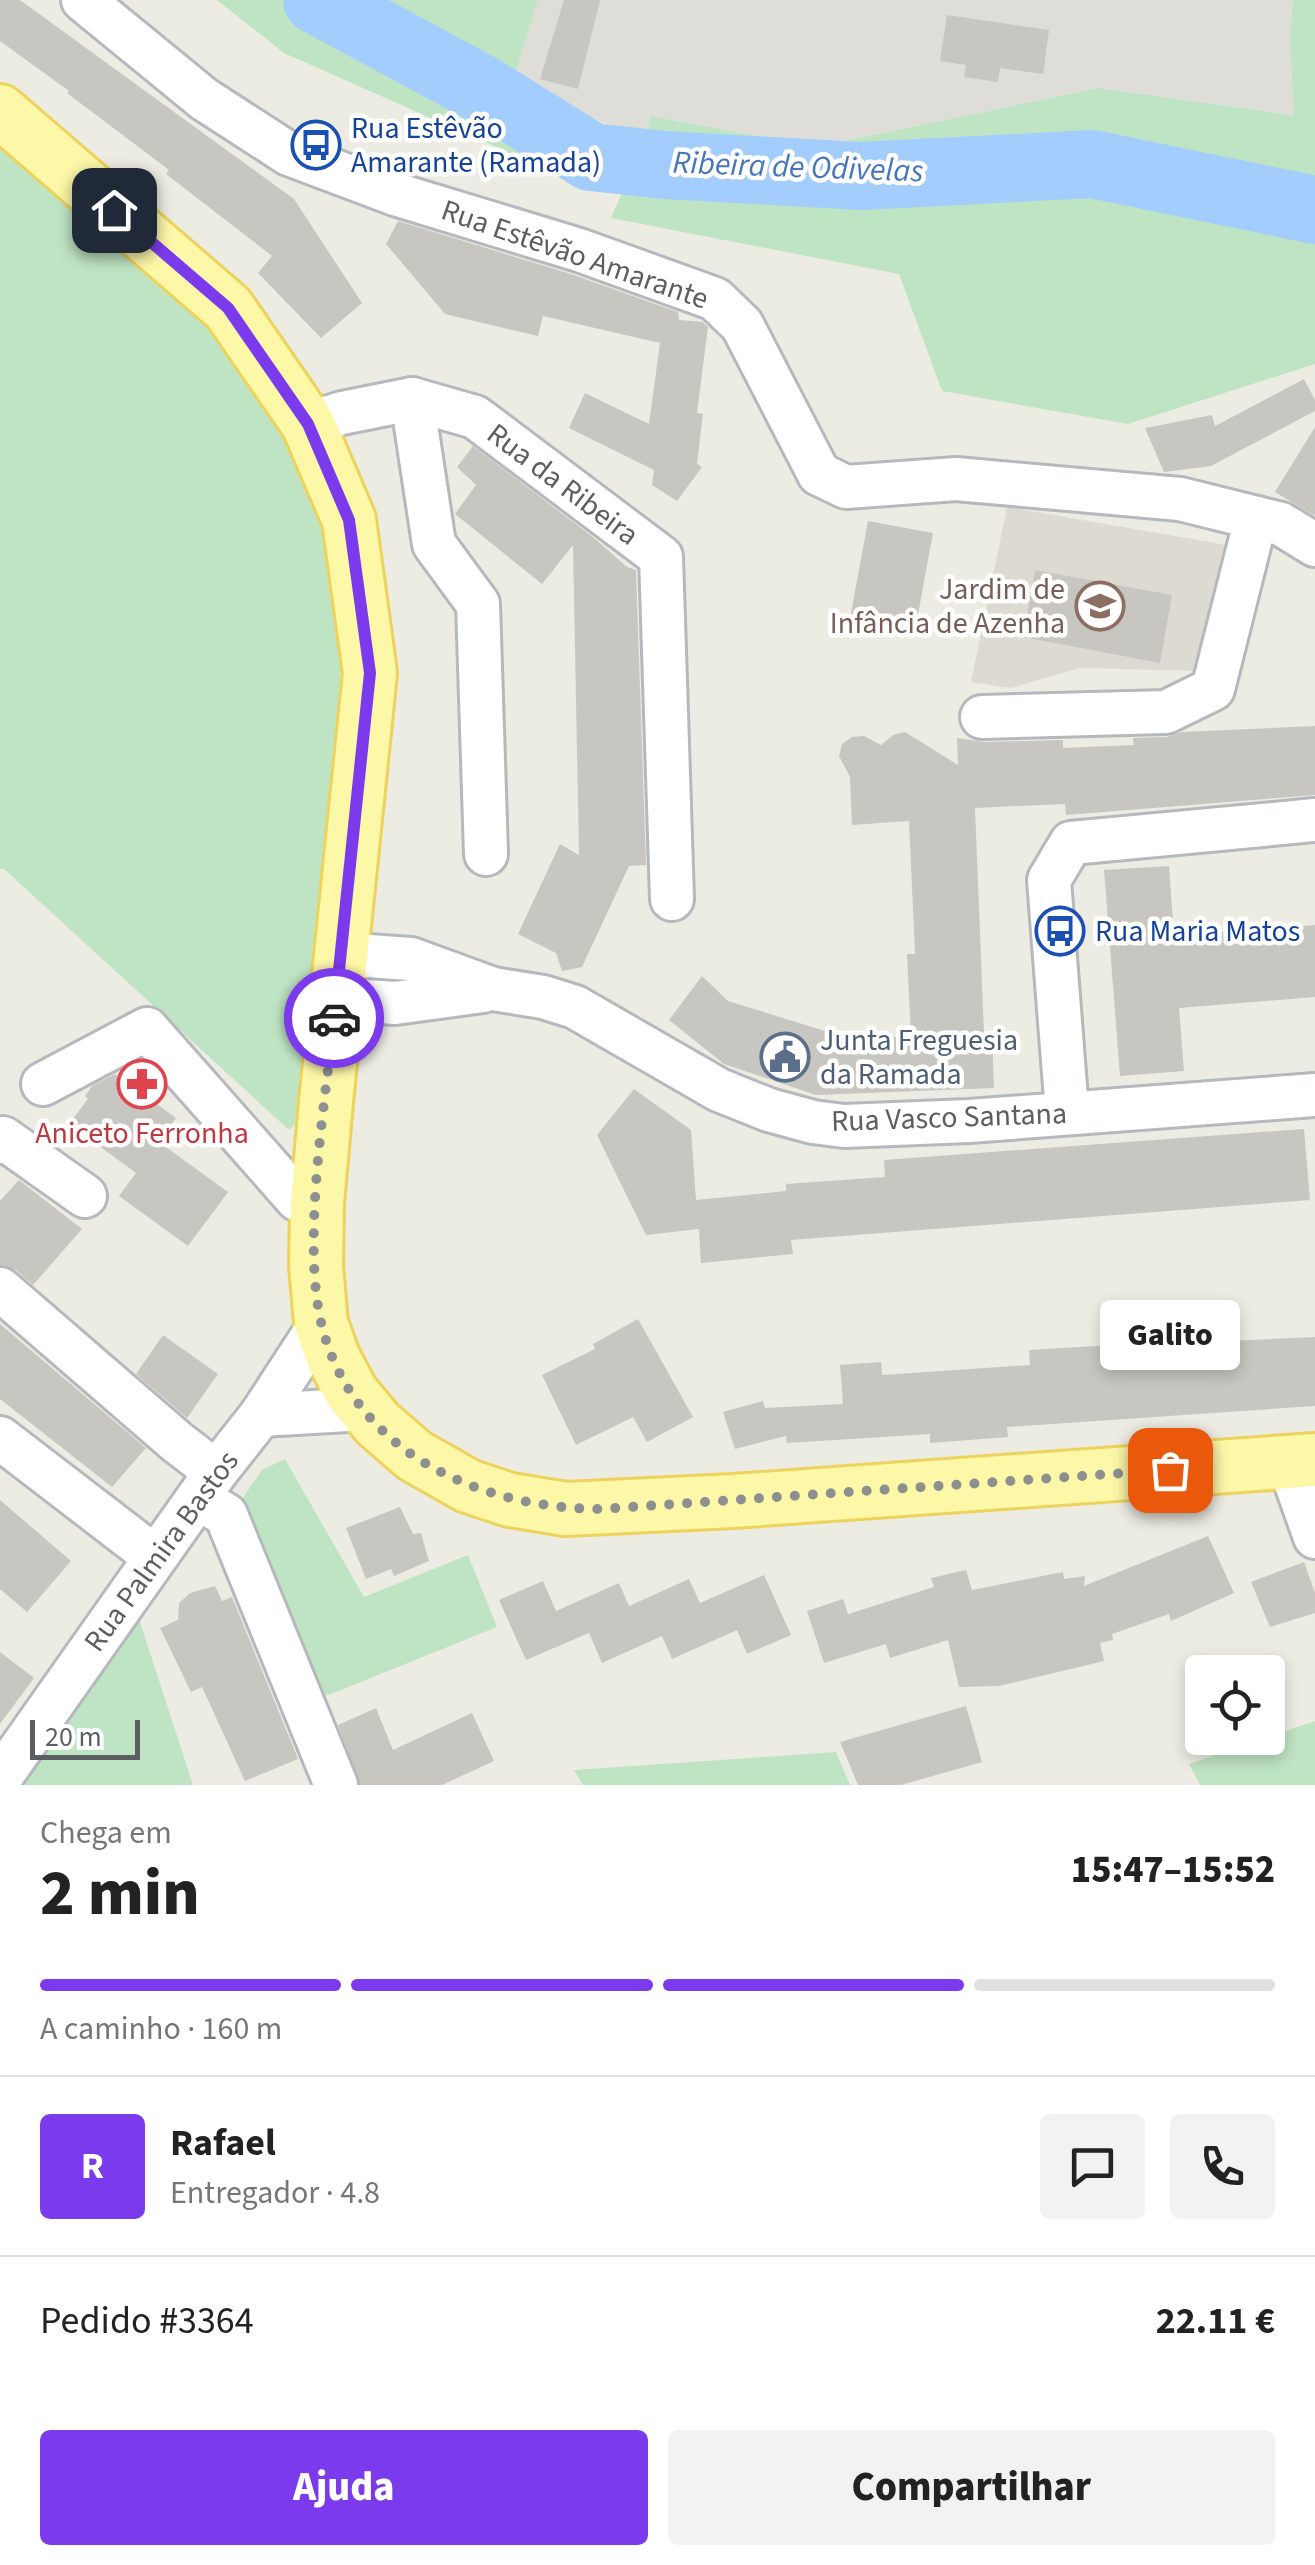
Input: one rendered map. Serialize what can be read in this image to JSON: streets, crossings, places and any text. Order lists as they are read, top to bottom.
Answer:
{
  "streets": {
    "street": [
      "Rua Estêvão Amarante",
      "Rua da Ribeira",
      "Rua Vasco Santana",
      "Rua Palmira Bastos"
    ]
  },
  "water": ["Ribeira de Odivelas"],
  "places": {
    "bus stop": ["Rua Estêvão Amarante (Ramada)", "Rua Maria Matos"],
    "school or university": ["Jardim de Infância de Azenha"],
    "public building": ["Junta Freguesia da Ramada"],
    "pharmacy": ["Aniceto Ferronha"],
    "other": ["Galito"]
  },
  "scale_bar": "20 m",
  "page": {
    "bubble": "Galito",
    "scale": "20 m",
    "heading": ["2 min", "Chega em", "15:47–15:52"],
    "panel": [
      "Rafael",
      "Entregador · 4.8",
      "Pedido #3364",
      "22.11 €"
    ],
    "bar": "A caminho · 160 m",
    "round": "R",
    "buttons": ["Ajuda", "Compartilhar"]
  }
}
